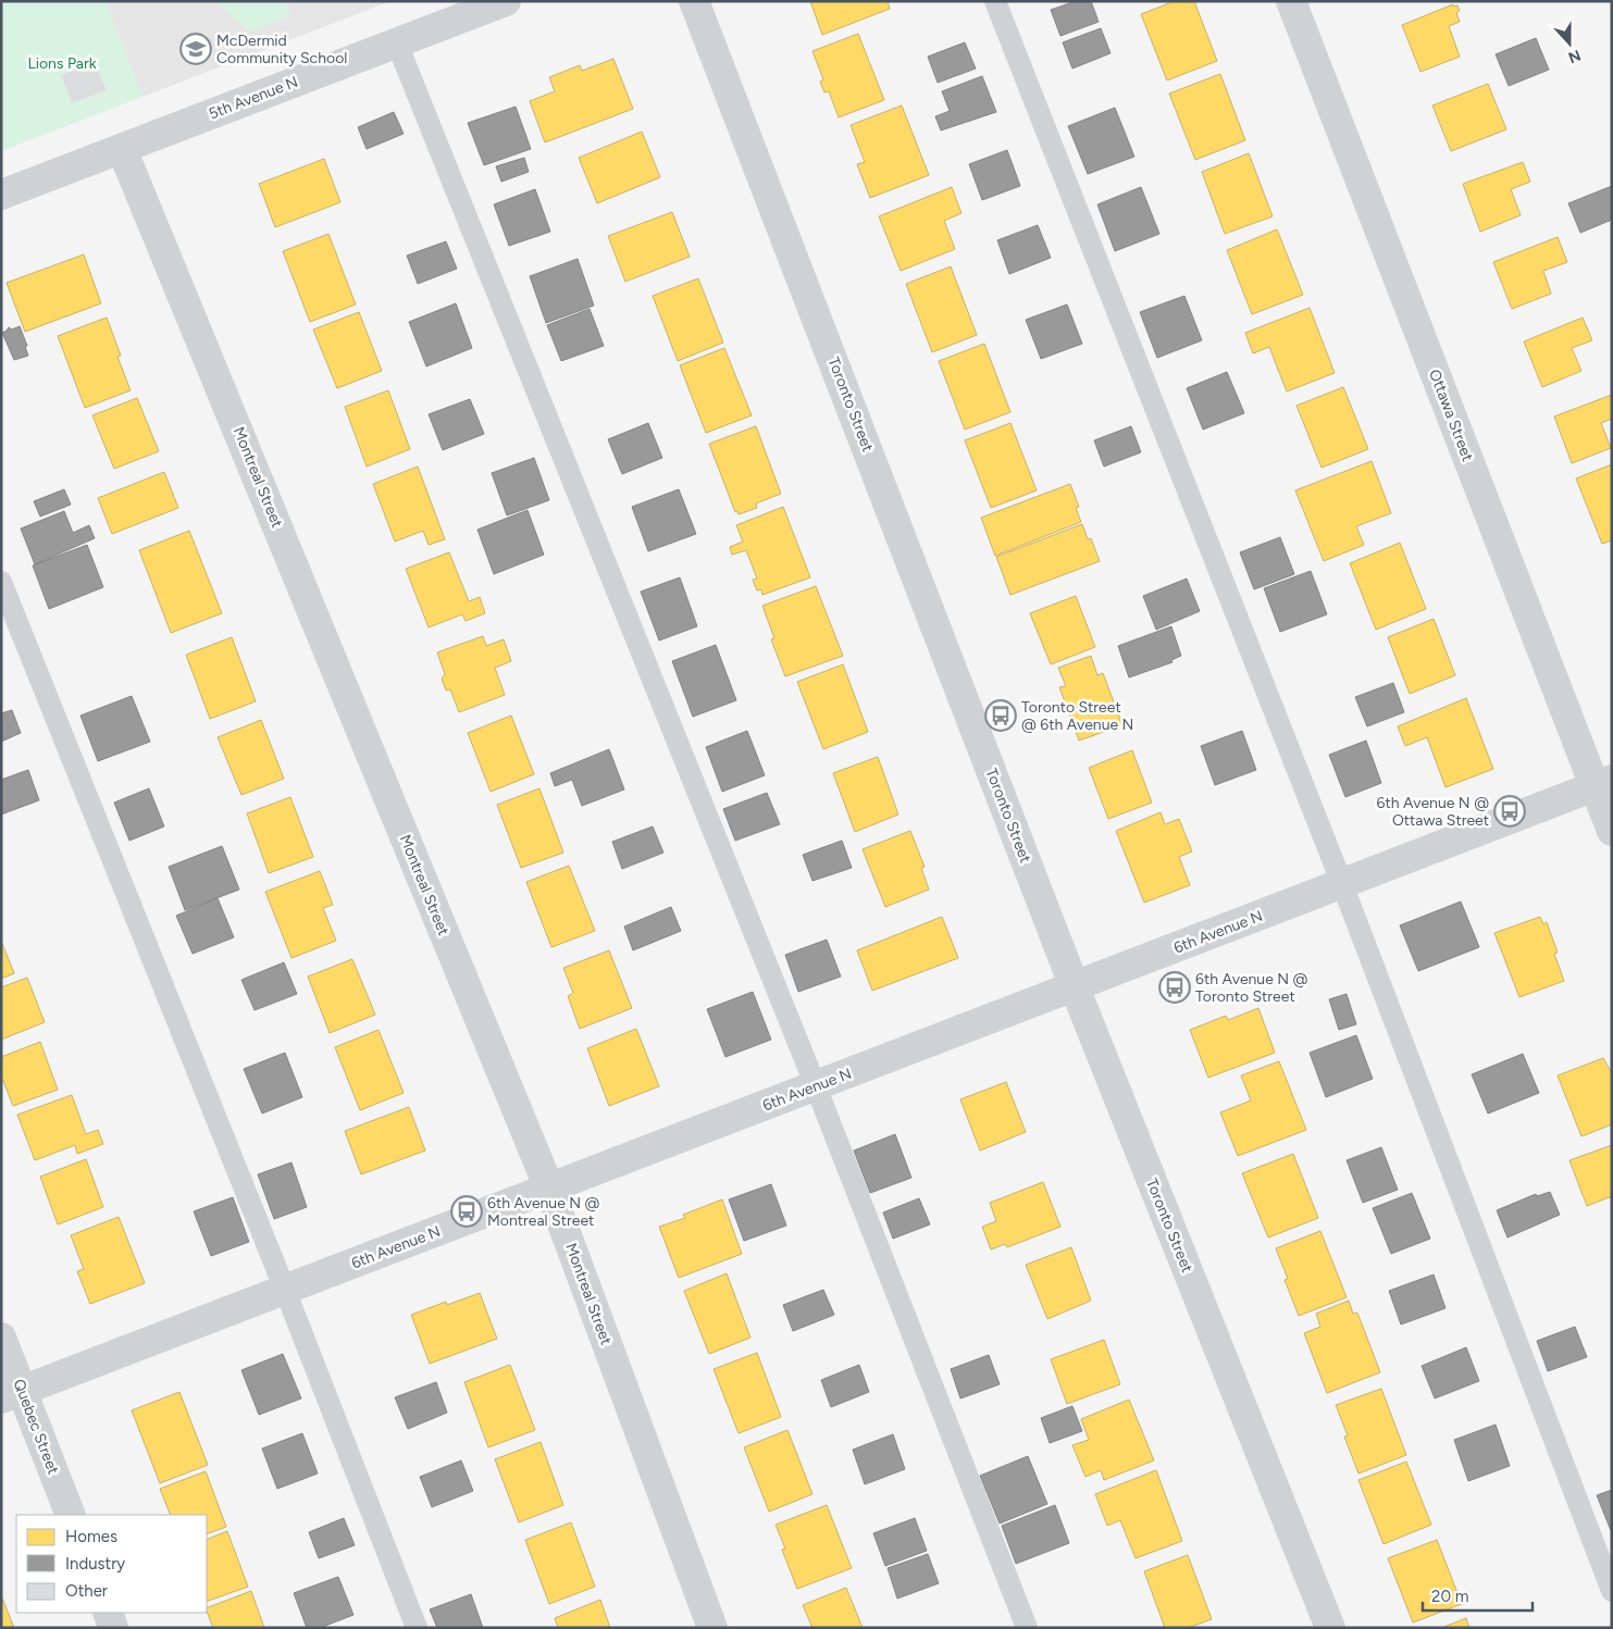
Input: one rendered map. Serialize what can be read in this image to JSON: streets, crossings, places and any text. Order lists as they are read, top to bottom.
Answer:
{
  "streets": {
    "street": [
      "5th Avenue N",
      "Toronto Street",
      "Ottawa Street",
      "Montreal Street",
      "6th Avenue N",
      "Quebec Street"
    ]
  },
  "crossings": [
    ["5th Avenue N", "Montreal Street"],
    ["Toronto Street", "6th Avenue N"],
    ["Ottawa Street", "6th Avenue N"],
    ["Montreal Street", "6th Avenue N"],
    ["6th Avenue N", "Quebec Street"]
  ],
  "parks": ["Lions Park"],
  "places": {
    "school or university": ["McDermid Community School"],
    "bus stop": [
      "Toronto Street @ 6th Avenue N",
      "6th Avenue N @ Ottawa Street",
      "6th Avenue N @ Toronto Street",
      "6th Avenue N @ Montreal Street"
    ]
  },
  "legend": ["Homes", "Industry", "Other"],
  "scale_bar": "20 m",
  "north": "bottom"
}
